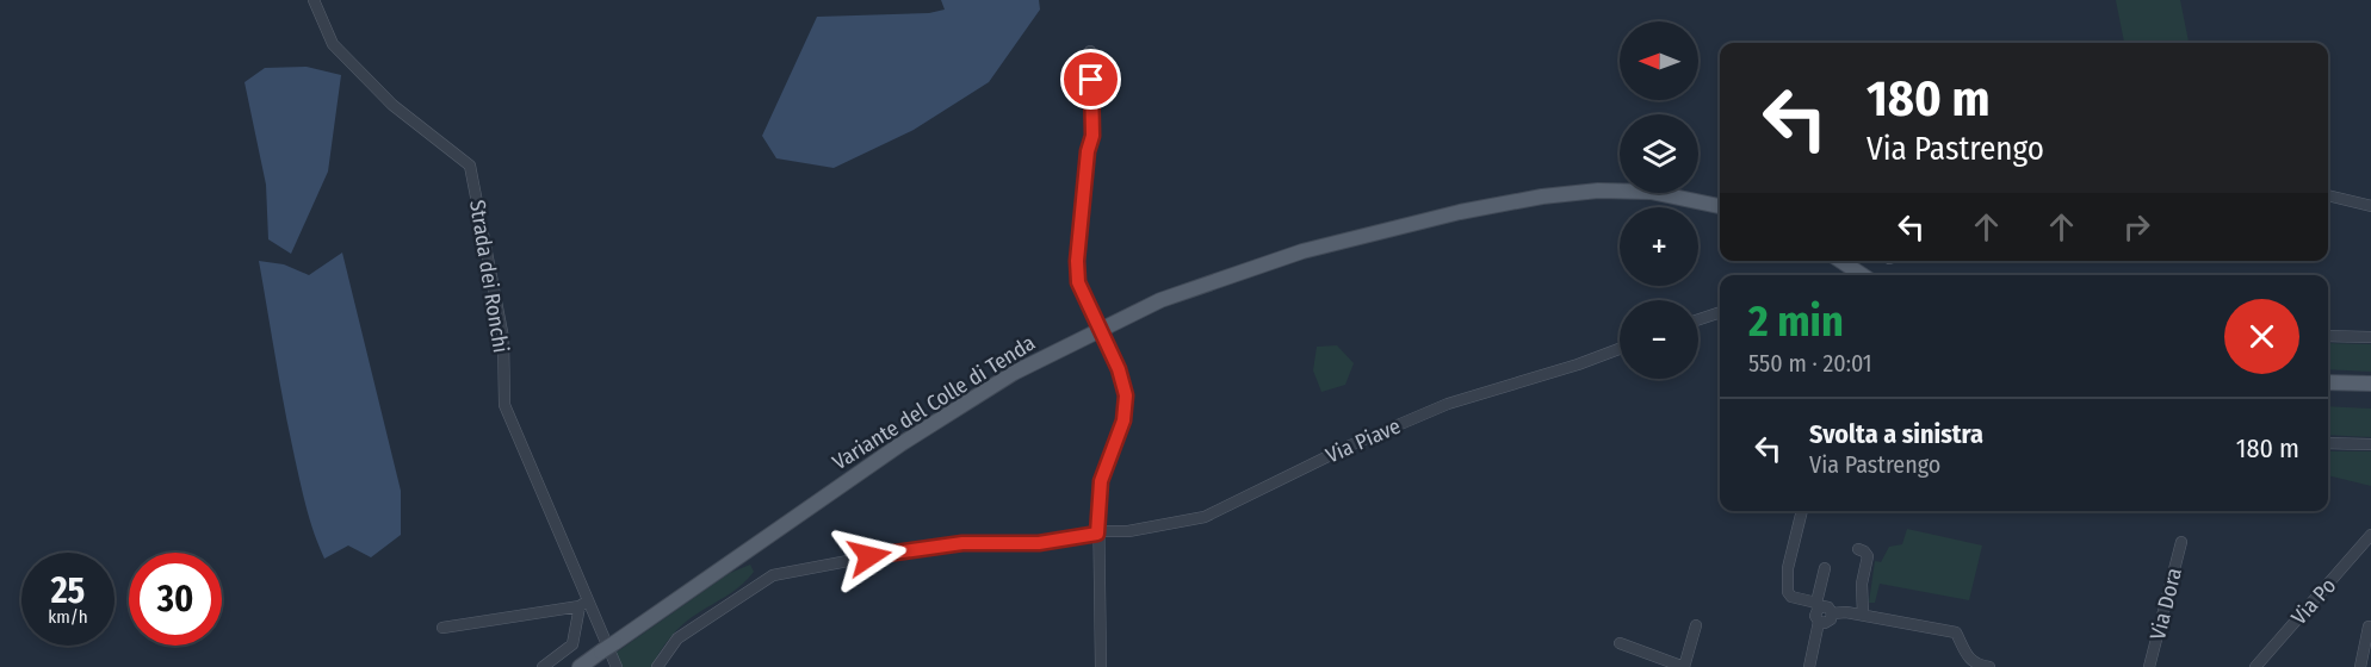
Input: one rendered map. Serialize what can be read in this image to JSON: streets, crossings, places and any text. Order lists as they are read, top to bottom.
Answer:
{
  "streets": {
    "main road": ["Variante del Colle di Tenda"],
    "street": [
      "Strada dei Ronchi",
      "Via Piave",
      "Via Po",
      "Via Dora"
    ]
  },
  "north": "left",
  "page": {
    "map_buttons": ["+", "−"],
    "turn": ["180 m", "Via Pastrengo"],
    "heading": ["2 min", "550 m · 20:01"],
    "list": [
      {
        "name": "Svolta a sinistra",
        "note": "Via Pastrengo",
        "value": "180 m"
      }
    ],
    "speed": "25 km/h",
    "limit": "30"
  }
}
